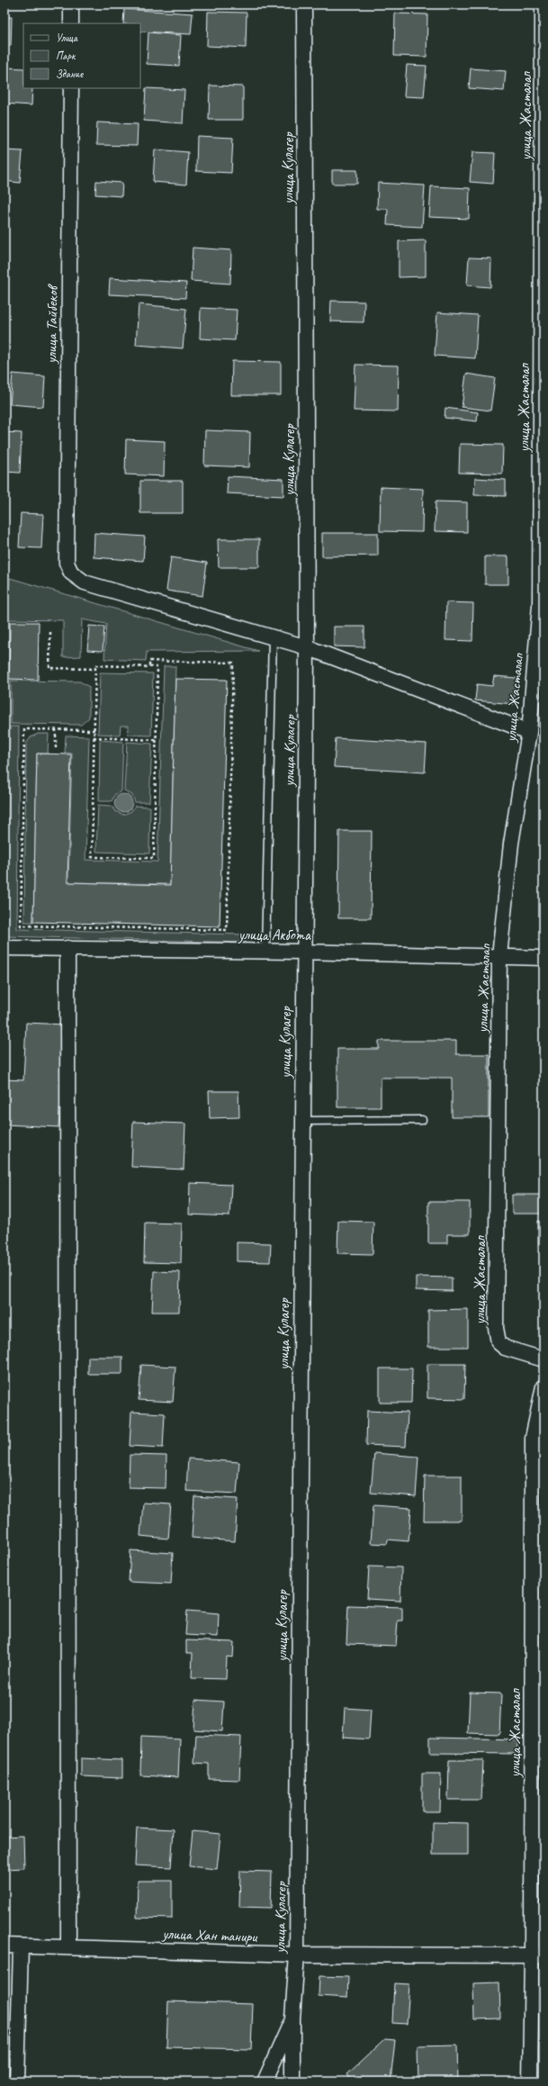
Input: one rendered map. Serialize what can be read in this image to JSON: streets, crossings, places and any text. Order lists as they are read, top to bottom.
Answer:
{
  "streets": {
    "street": [
      "улица Жасталап",
      "улица Кулагер",
      "улица Тайбеков",
      "улица Акбота",
      "улица Хан танири"
    ]
  },
  "crossings": [
    ["улица Жасталап", "улица Акбота"],
    ["улица Жасталап", "улица Хан танири"],
    ["улица Кулагер", "улица Акбота"],
    ["улица Кулагер", "улица Хан танири"]
  ],
  "legend": ["Улица", "Парк", "Здание"]
}
